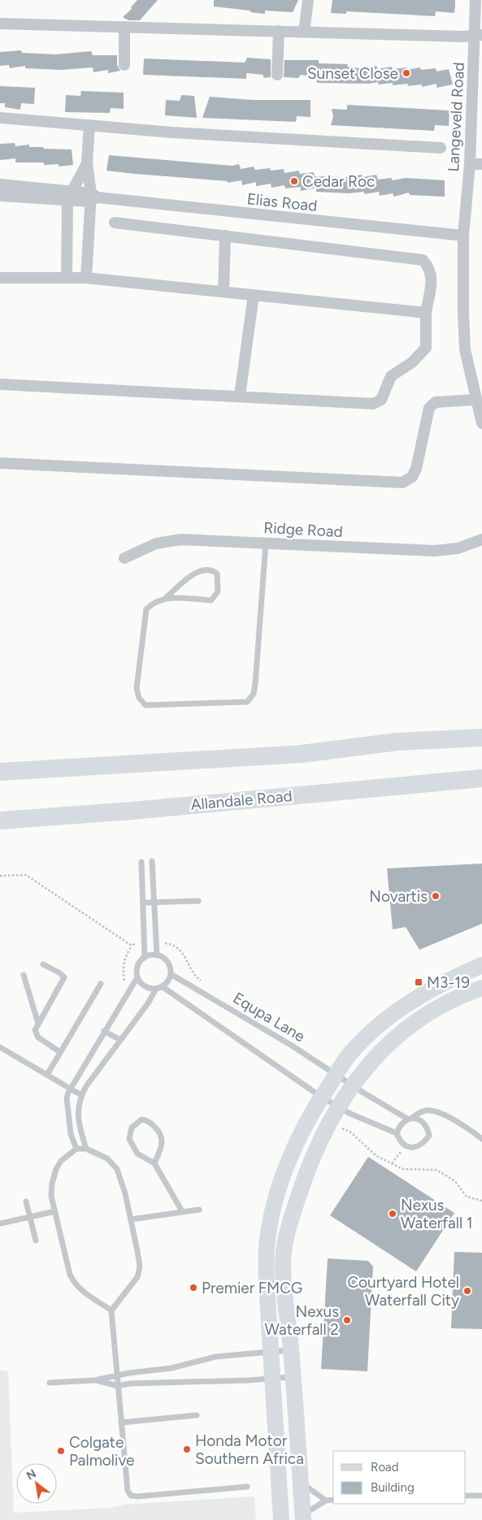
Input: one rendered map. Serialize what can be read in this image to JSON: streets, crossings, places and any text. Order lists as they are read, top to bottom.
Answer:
{
  "streets": {
    "main road": ["Allandale Road"],
    "street": ["Langeveld Road", "Elias Road", "Ridge Road"],
    "lane": ["Equpa Lane"]
  },
  "crossings": [
    ["Langeveld Road", "Elias Road"]
  ],
  "places": {
    "other": [
      "Sunset Close",
      "Cedar Roc",
      "Novartis",
      "Nexus Waterfall 1",
      "Premier FMCG",
      "Courtyard Hotel Waterfall City",
      "Nexus Waterfall 2",
      "Honda Motor Southern Africa",
      "Colgate Palmolive"
    ],
    "transit": ["M3-19"]
  },
  "legend": ["Road", "Building"],
  "north": "top left"
}
